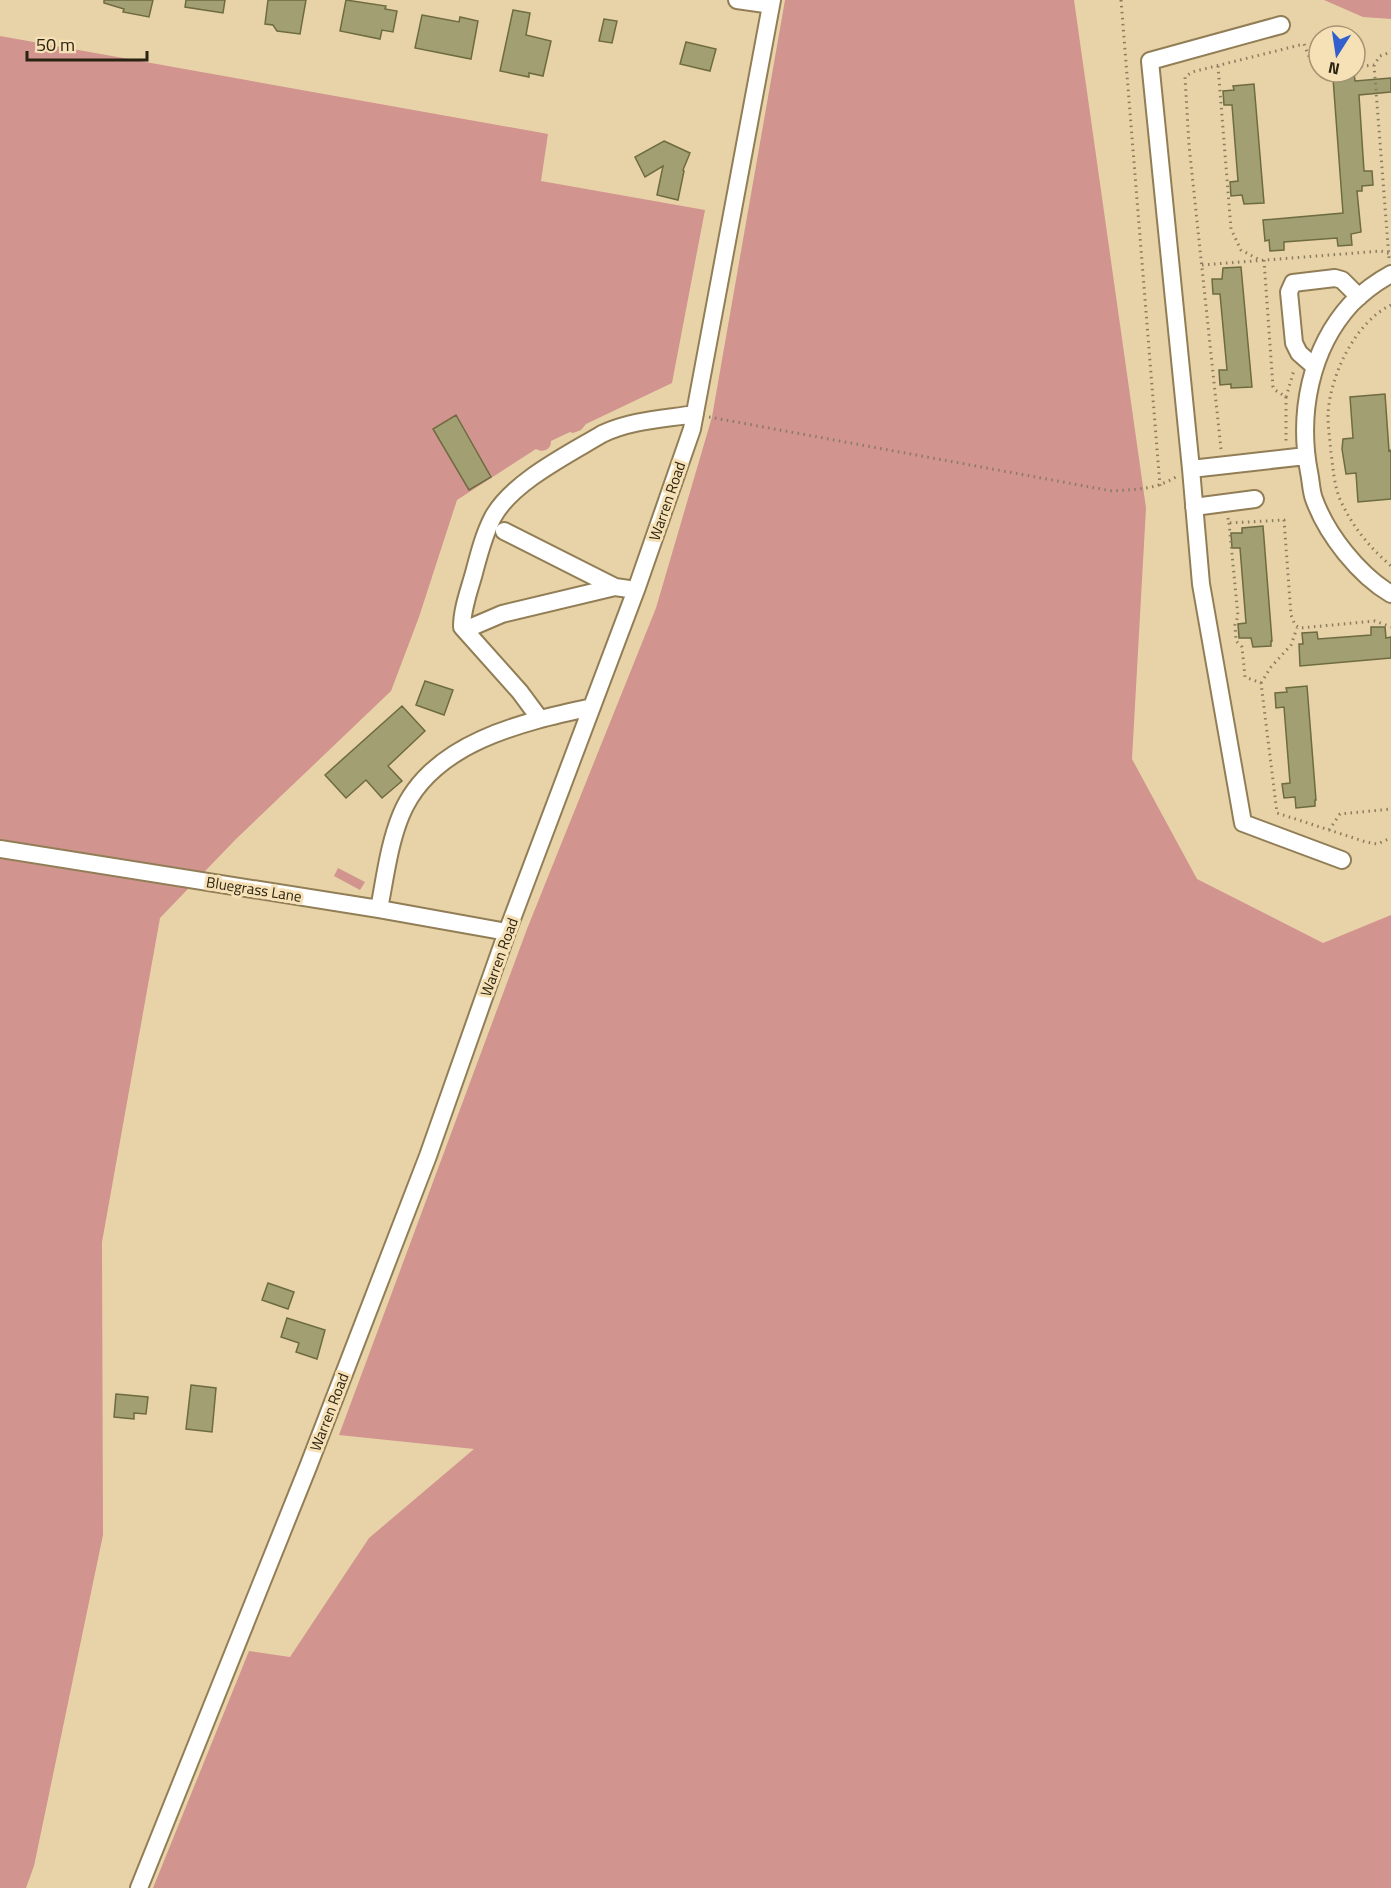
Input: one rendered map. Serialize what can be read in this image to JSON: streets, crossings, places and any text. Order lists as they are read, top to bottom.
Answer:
{
  "streets": {
    "street": ["Warren Road", "Bluegrass Lane"]
  },
  "crossings": [
    ["Warren Road", "Bluegrass Lane"]
  ],
  "scale_bar": "50 m",
  "north": "bottom"
}
